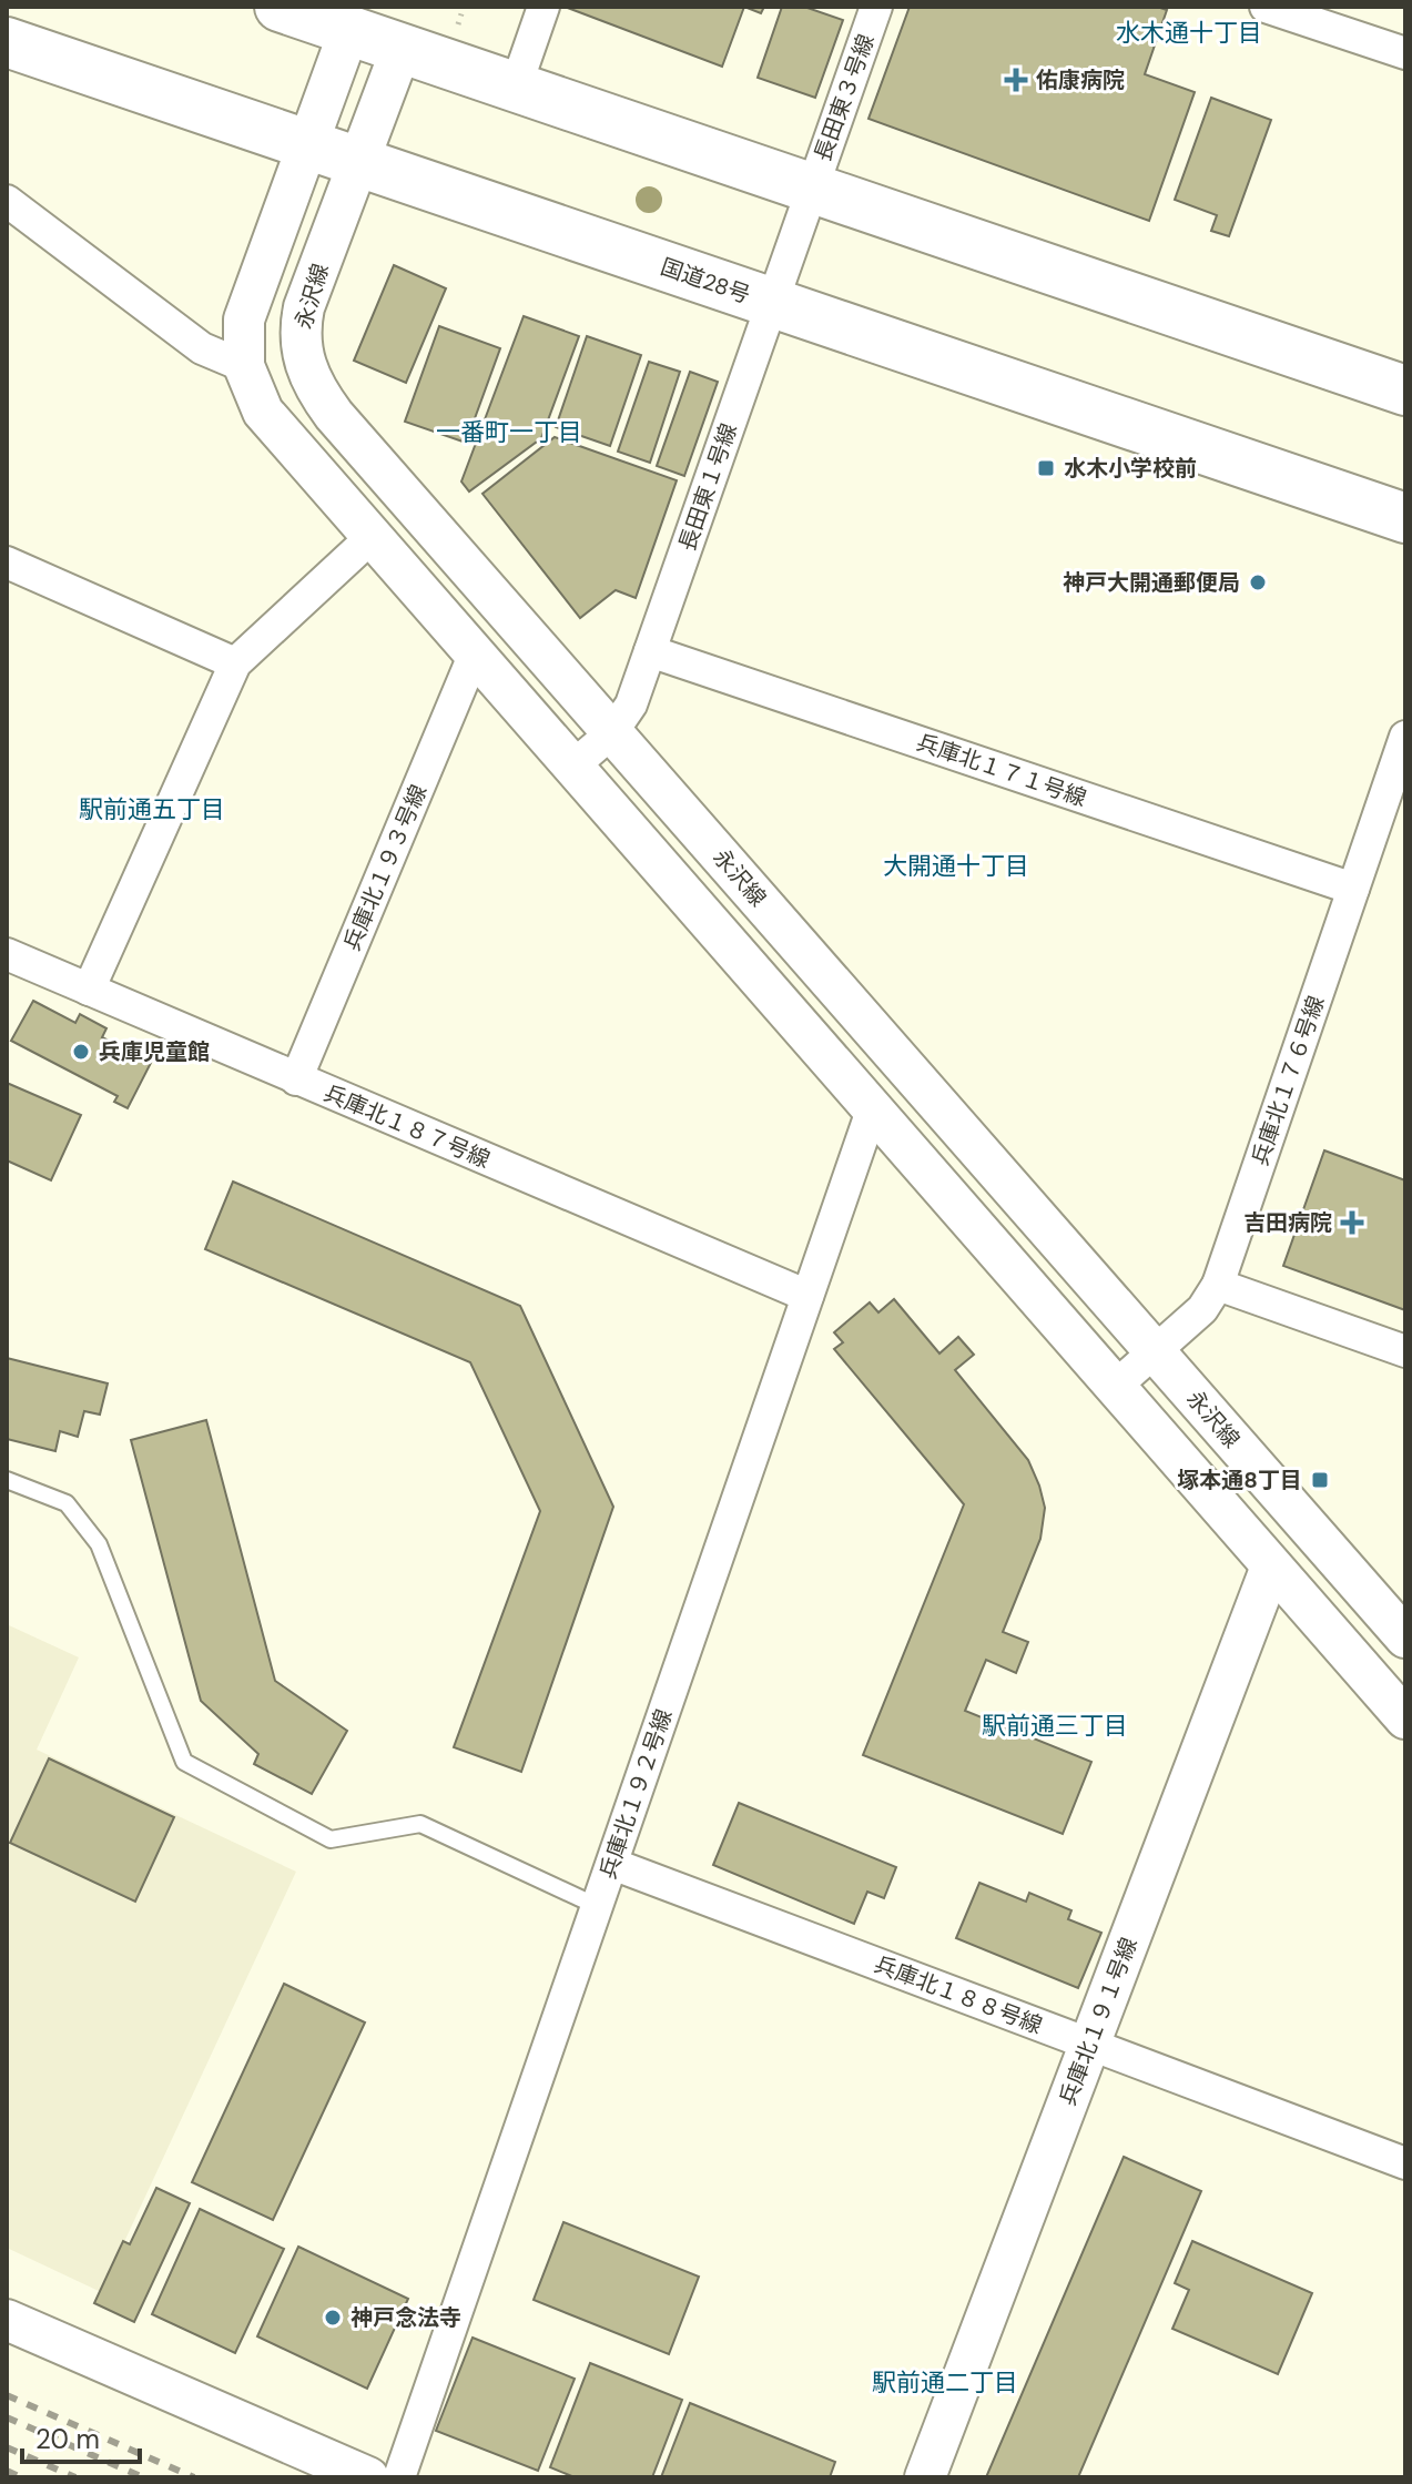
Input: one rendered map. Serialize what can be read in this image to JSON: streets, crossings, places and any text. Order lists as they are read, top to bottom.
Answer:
{
  "streets": {
    "highway": ["国道28号"],
    "street": [
      "長田東３号線",
      "永沢線",
      "長田東１号線",
      "兵庫北１７１号線",
      "兵庫北１９３号線",
      "兵庫北１７６号線",
      "兵庫北１８７号線",
      "兵庫北１９２号線",
      "兵庫北１８８号線",
      "兵庫北１９１号線"
    ]
  },
  "crossings": [
    ["長田東３号線", "長田東１号線"],
    ["国道28号", "永沢線"],
    ["国道28号", "長田東１号線"],
    ["永沢線", "長田東１号線"],
    ["永沢線", "兵庫北１７６号線"],
    ["長田東１号線", "兵庫北１７１号線"],
    ["兵庫北１７１号線", "兵庫北１７６号線"],
    ["兵庫北１９３号線", "兵庫北１８７号線"],
    ["兵庫北１８７号線", "兵庫北１９２号線"],
    ["兵庫北１９２号線", "兵庫北１８８号線"],
    ["兵庫北１８８号線", "兵庫北１９１号線"]
  ],
  "districts": [
    "水木通十丁目",
    "一番町一丁目",
    "駅前通五丁目",
    "大開通十丁目",
    "駅前通三丁目",
    "駅前通二丁目"
  ],
  "places": {
    "health": ["佑康病院", "吉田病院"],
    "transit": ["水木小学校前", "塚本通8丁目"],
    "other": ["神戸大開通郵便局", "兵庫児童館", "神戸念法寺"]
  },
  "scale_bar": "20 m"
}
